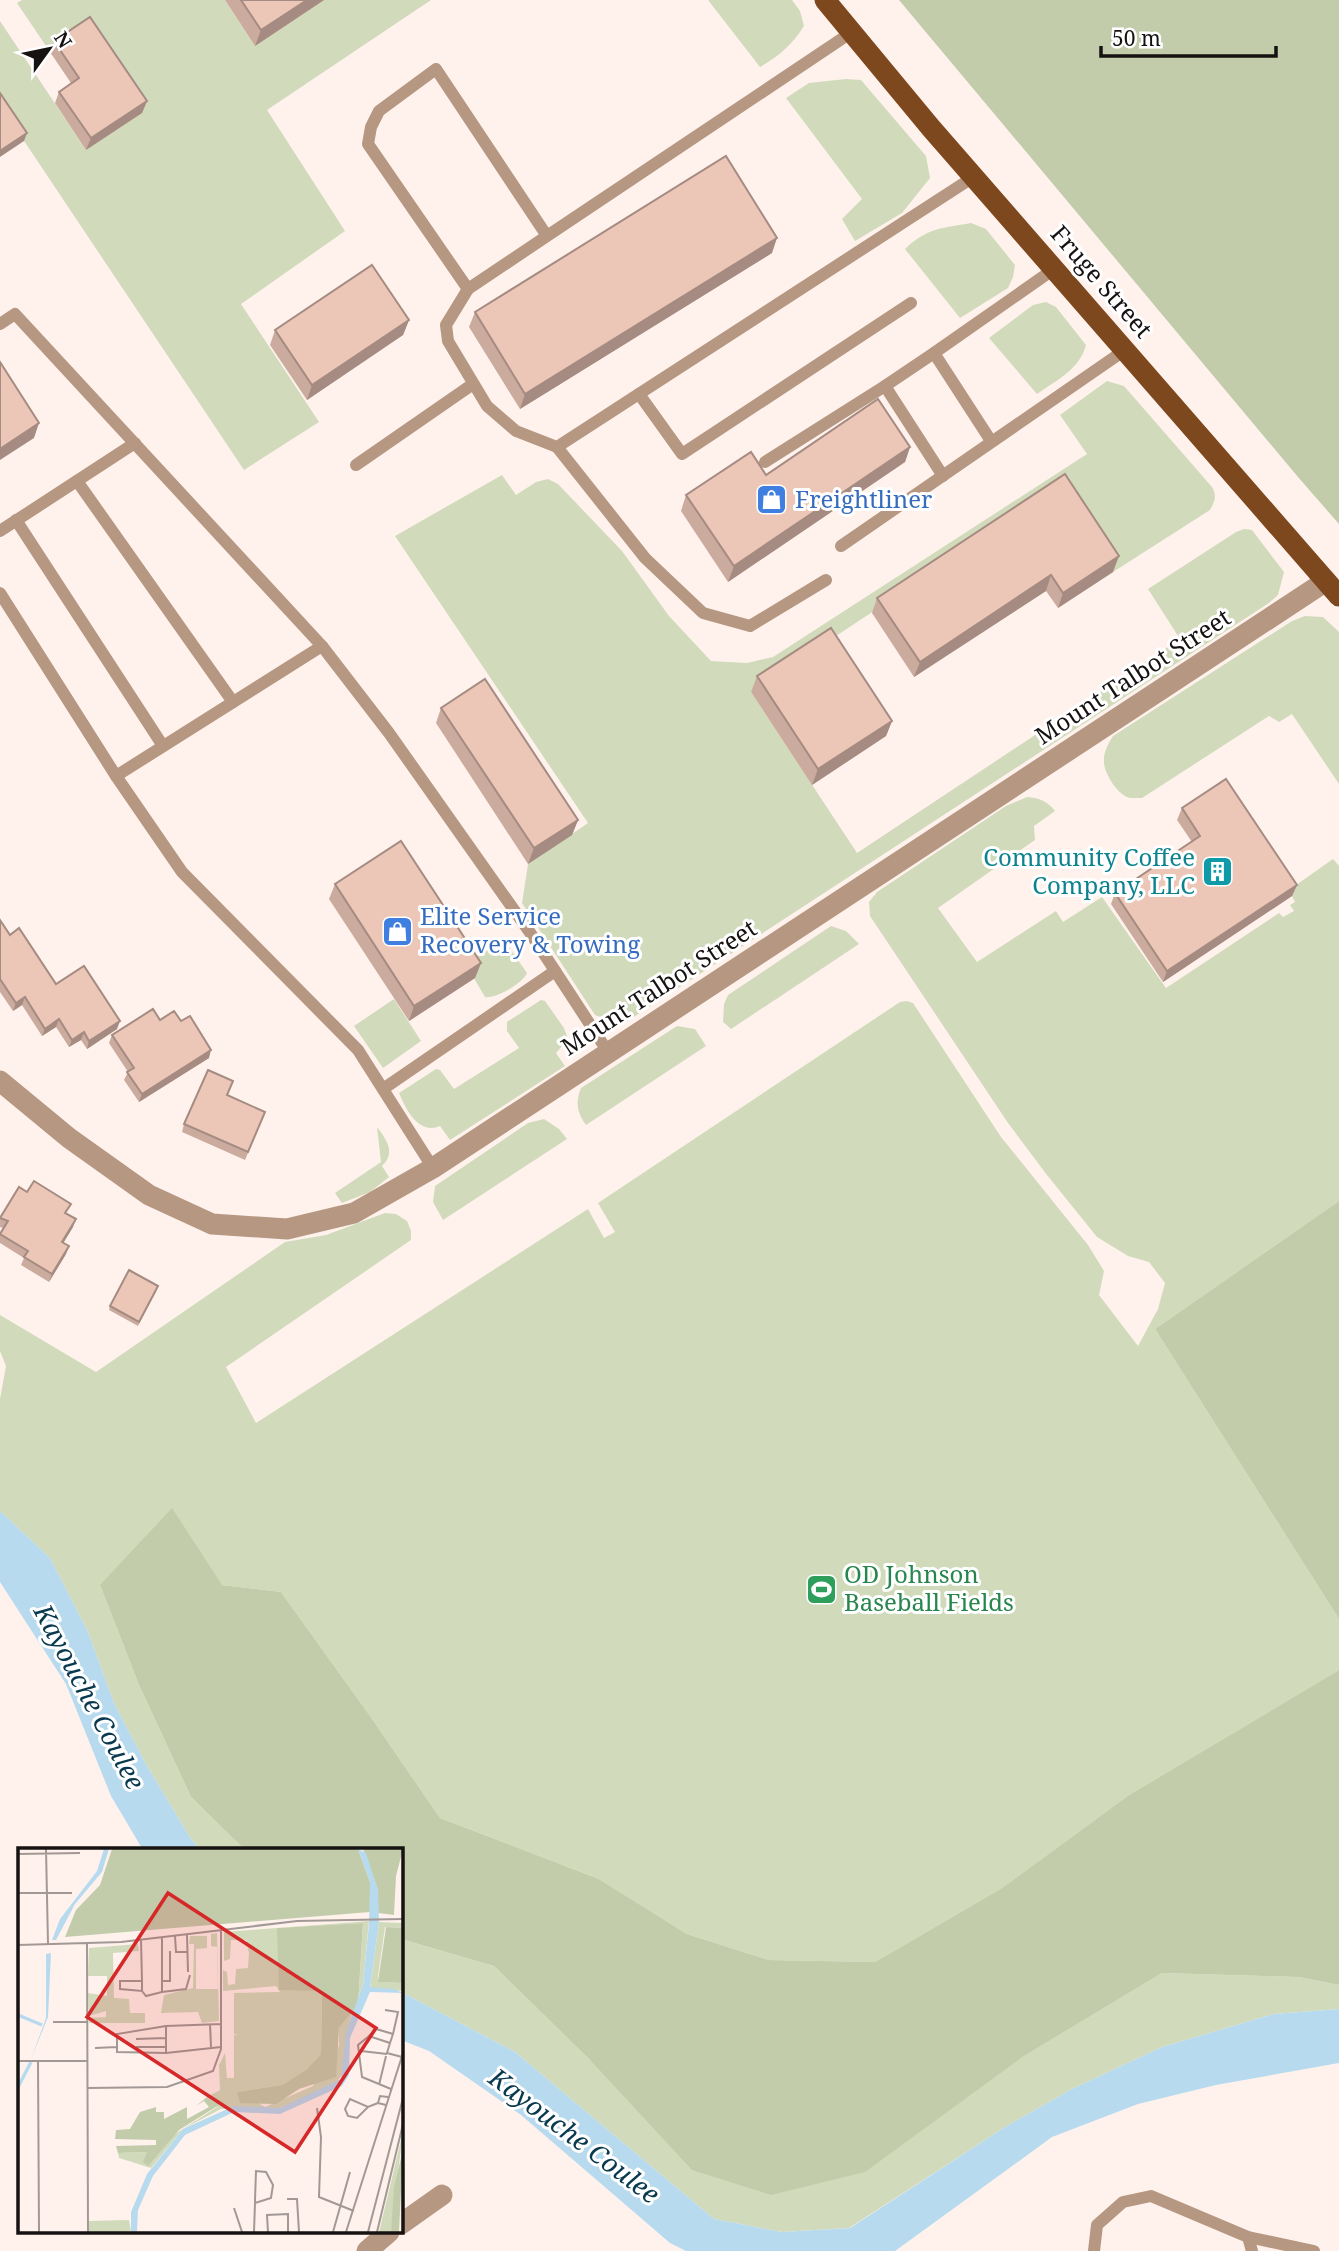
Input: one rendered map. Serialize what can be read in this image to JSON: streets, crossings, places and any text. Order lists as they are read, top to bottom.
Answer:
{
  "streets": {
    "main road": ["Fruge Street"],
    "street": ["Mount Talbot Street"]
  },
  "crossings": [
    ["Fruge Street", "Mount Talbot Street"]
  ],
  "water": ["Kayouche Coulee"],
  "places": {
    "shop": ["Freightliner", "Elite Service Recovery & Towing"],
    "building": ["Community Coffee Company, LLC"],
    "sports": ["OD Johnson Baseball Fields"]
  },
  "scale_bar": "50 m",
  "north": "top right"
}
